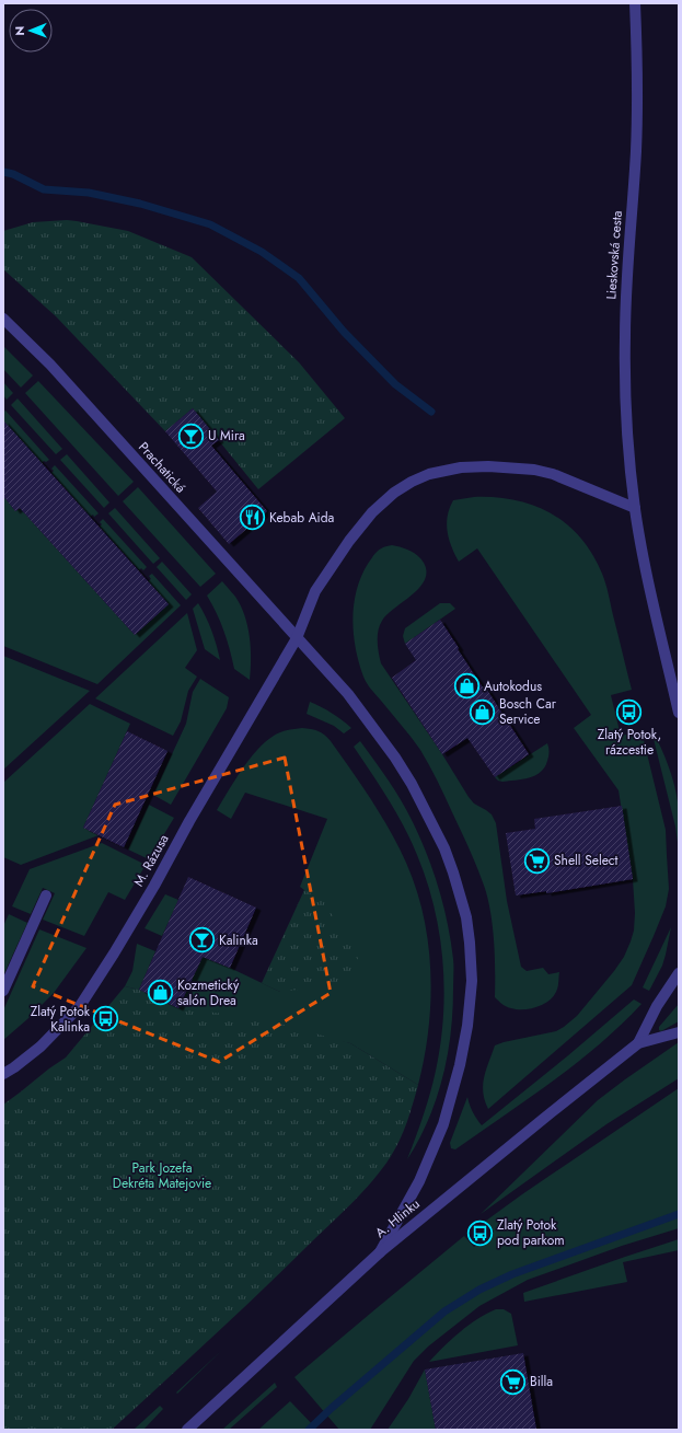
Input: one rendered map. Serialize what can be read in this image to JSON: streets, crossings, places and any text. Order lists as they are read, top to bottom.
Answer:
{
  "streets": {
    "street": [
      "Lieskovská cesta",
      "Prachatická",
      "M. Rázusa",
      "A. Hlinku"
    ]
  },
  "crossings": [
    ["Prachatická", "M. Rázusa"],
    ["Prachatická", "A. Hlinku"]
  ],
  "parks": ["Park Jozefa Dekréta Matejovie"],
  "places": {
    "bar": ["U Mira", "Kalinka"],
    "restaurant": ["Kebab Aida"],
    "shop": ["Autokodus", "Bosch Car Service", "Kozmetický salón Drea"],
    "bus stop": ["Zlatý Potok, rázcestie", "Zlatý Potok Kalinka", "Zlatý Potok pod parkom"],
    "supermarket": ["Shell Select", "Billa"]
  },
  "north": "left"
}
